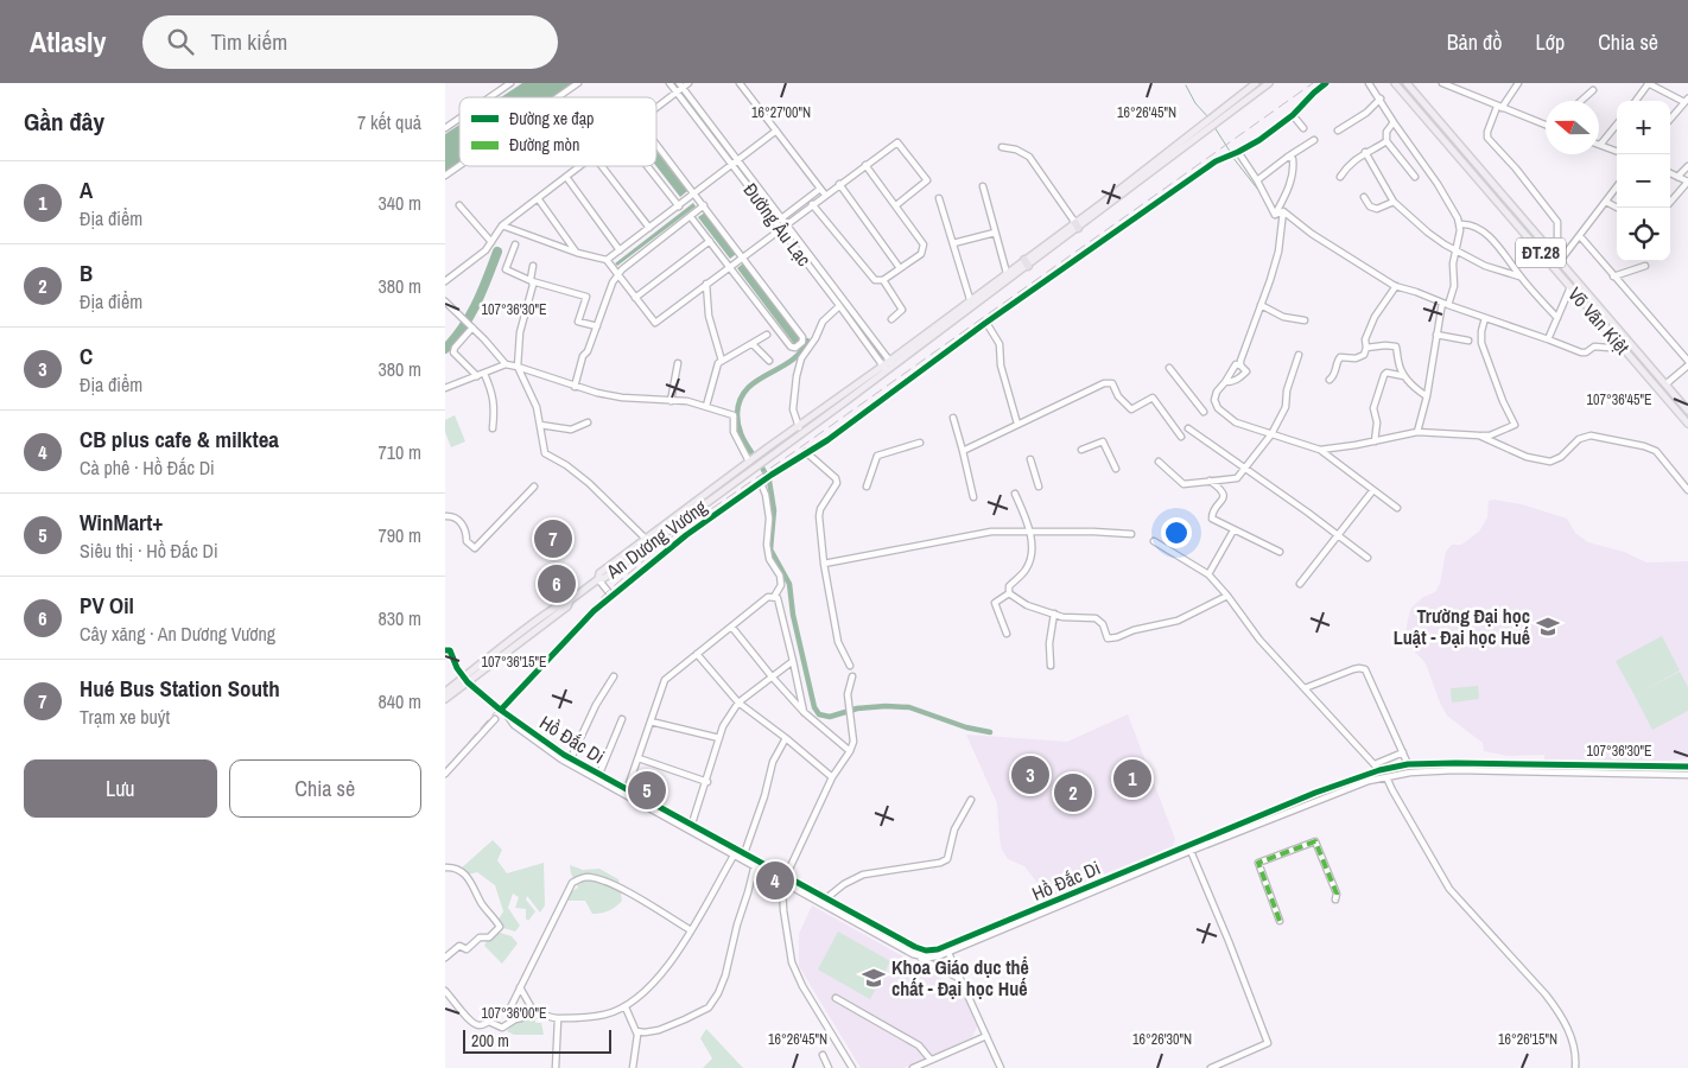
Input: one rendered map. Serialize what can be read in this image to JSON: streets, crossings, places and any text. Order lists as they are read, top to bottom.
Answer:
{
  "streets": {
    "main road": ["ĐT.28", "Võ Văn Kiệt", "An Dương Vương"],
    "street": ["Đường Âu Lạc", "Hồ Đắc Di"]
  },
  "crossings": [
    ["Đường Âu Lạc", "An Dương Vương"]
  ],
  "places": {
    "school or university": ["Trường Đại học Luật - Đại học Huế", "Khoa Giáo dục thể chất - Đại học Huế"]
  },
  "legend": ["Đường xe đạp", "Đường mòn"],
  "scale_bar": "200 m",
  "north": "left",
  "page": {
    "header": "Atlasly",
    "search": "Tìm kiếm",
    "nav": ["Bản đồ", "Lớp", "Chia sẻ"],
    "heading": ["Gần đây", "7 kết quả"],
    "map_buttons": ["+", "−"],
    "list": [
      {
        "mark": "1",
        "name": "A",
        "note": "Địa điểm",
        "value": "340 m"
      },
      {
        "mark": "2",
        "name": "B",
        "note": "Địa điểm",
        "value": "380 m"
      },
      {
        "mark": "3",
        "name": "C",
        "note": "Địa điểm",
        "value": "380 m"
      },
      {
        "mark": "4",
        "name": "CB plus cafe & milktea",
        "note": "Cà phê · Hồ Đắc Di",
        "value": "710 m"
      },
      {
        "mark": "5",
        "name": "WinMart+",
        "note": "Siêu thị · Hồ Đắc Di",
        "value": "790 m"
      },
      {
        "mark": "6",
        "name": "PV Oil",
        "note": "Cây xăng · An Dương Vương",
        "value": "830 m"
      },
      {
        "mark": "7",
        "name": "Hué Bus Station South",
        "note": "Trạm xe buýt",
        "value": "840 m"
      }
    ],
    "pins": [
      "7",
      "6",
      "3",
      "1",
      "5",
      "2",
      "4"
    ],
    "buttons": ["Lưu", "Chia sẻ"],
    "scale": "200 m"
  },
  "coordinates": [
    "16°27'00\"N",
    "16°26'45\"N",
    "107°36'30\"E",
    "107°36'45\"E",
    "107°36'15\"E",
    "107°36'00\"E",
    "16°26'30\"N",
    "16°26'15\"N"
  ]
}
